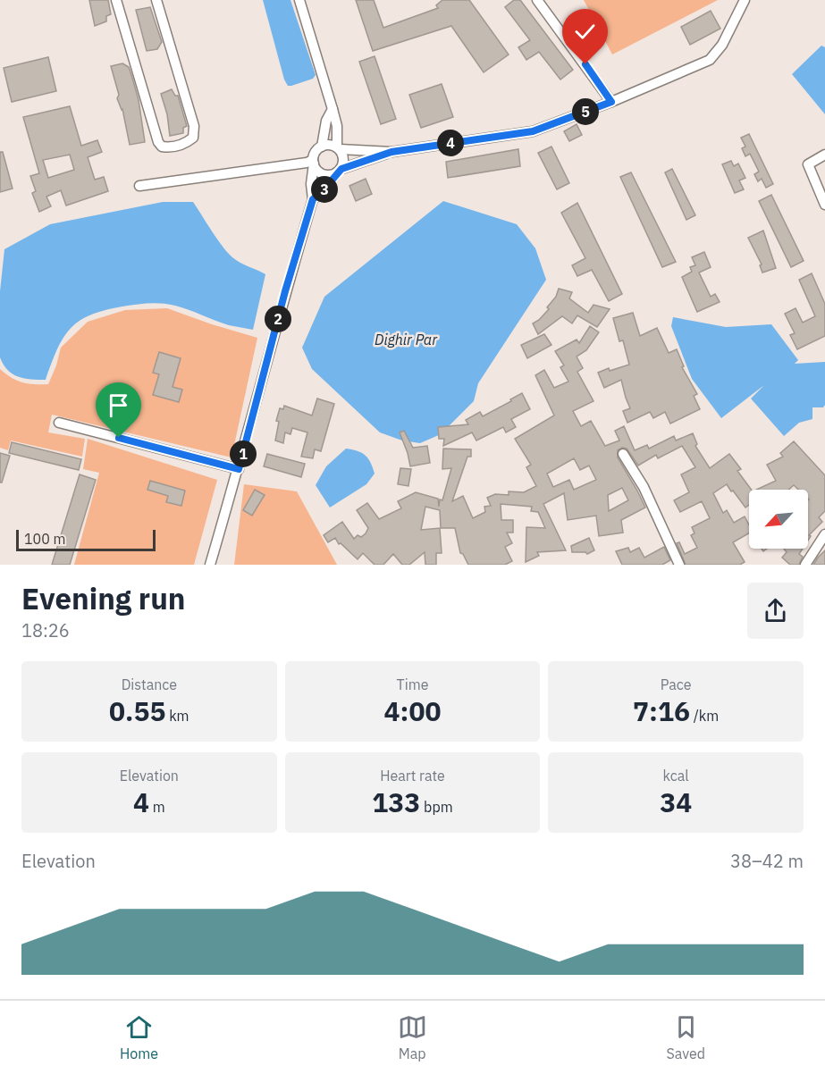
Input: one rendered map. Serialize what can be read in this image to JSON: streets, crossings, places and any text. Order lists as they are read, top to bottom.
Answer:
{
  "water": ["Dighir Par"],
  "scale_bar": "100 m",
  "north": "bottom left",
  "page": {
    "pins": [
      "5",
      "4",
      "3",
      "2",
      "1"
    ],
    "scale": "100 m",
    "heading": ["Evening run", "18:26"],
    "stats": [
      ["Distance", "0.55 km"],
      ["Time", "4:00"],
      ["Pace", "7:16 /km"],
      ["Elevation", "4 m"],
      ["Heart rate", "133 bpm"],
      ["kcal", "34"]
    ],
    "chart": ["Elevation", "38–42 m"],
    "tabs": ["Home", "Map", "Saved"]
  }
}
